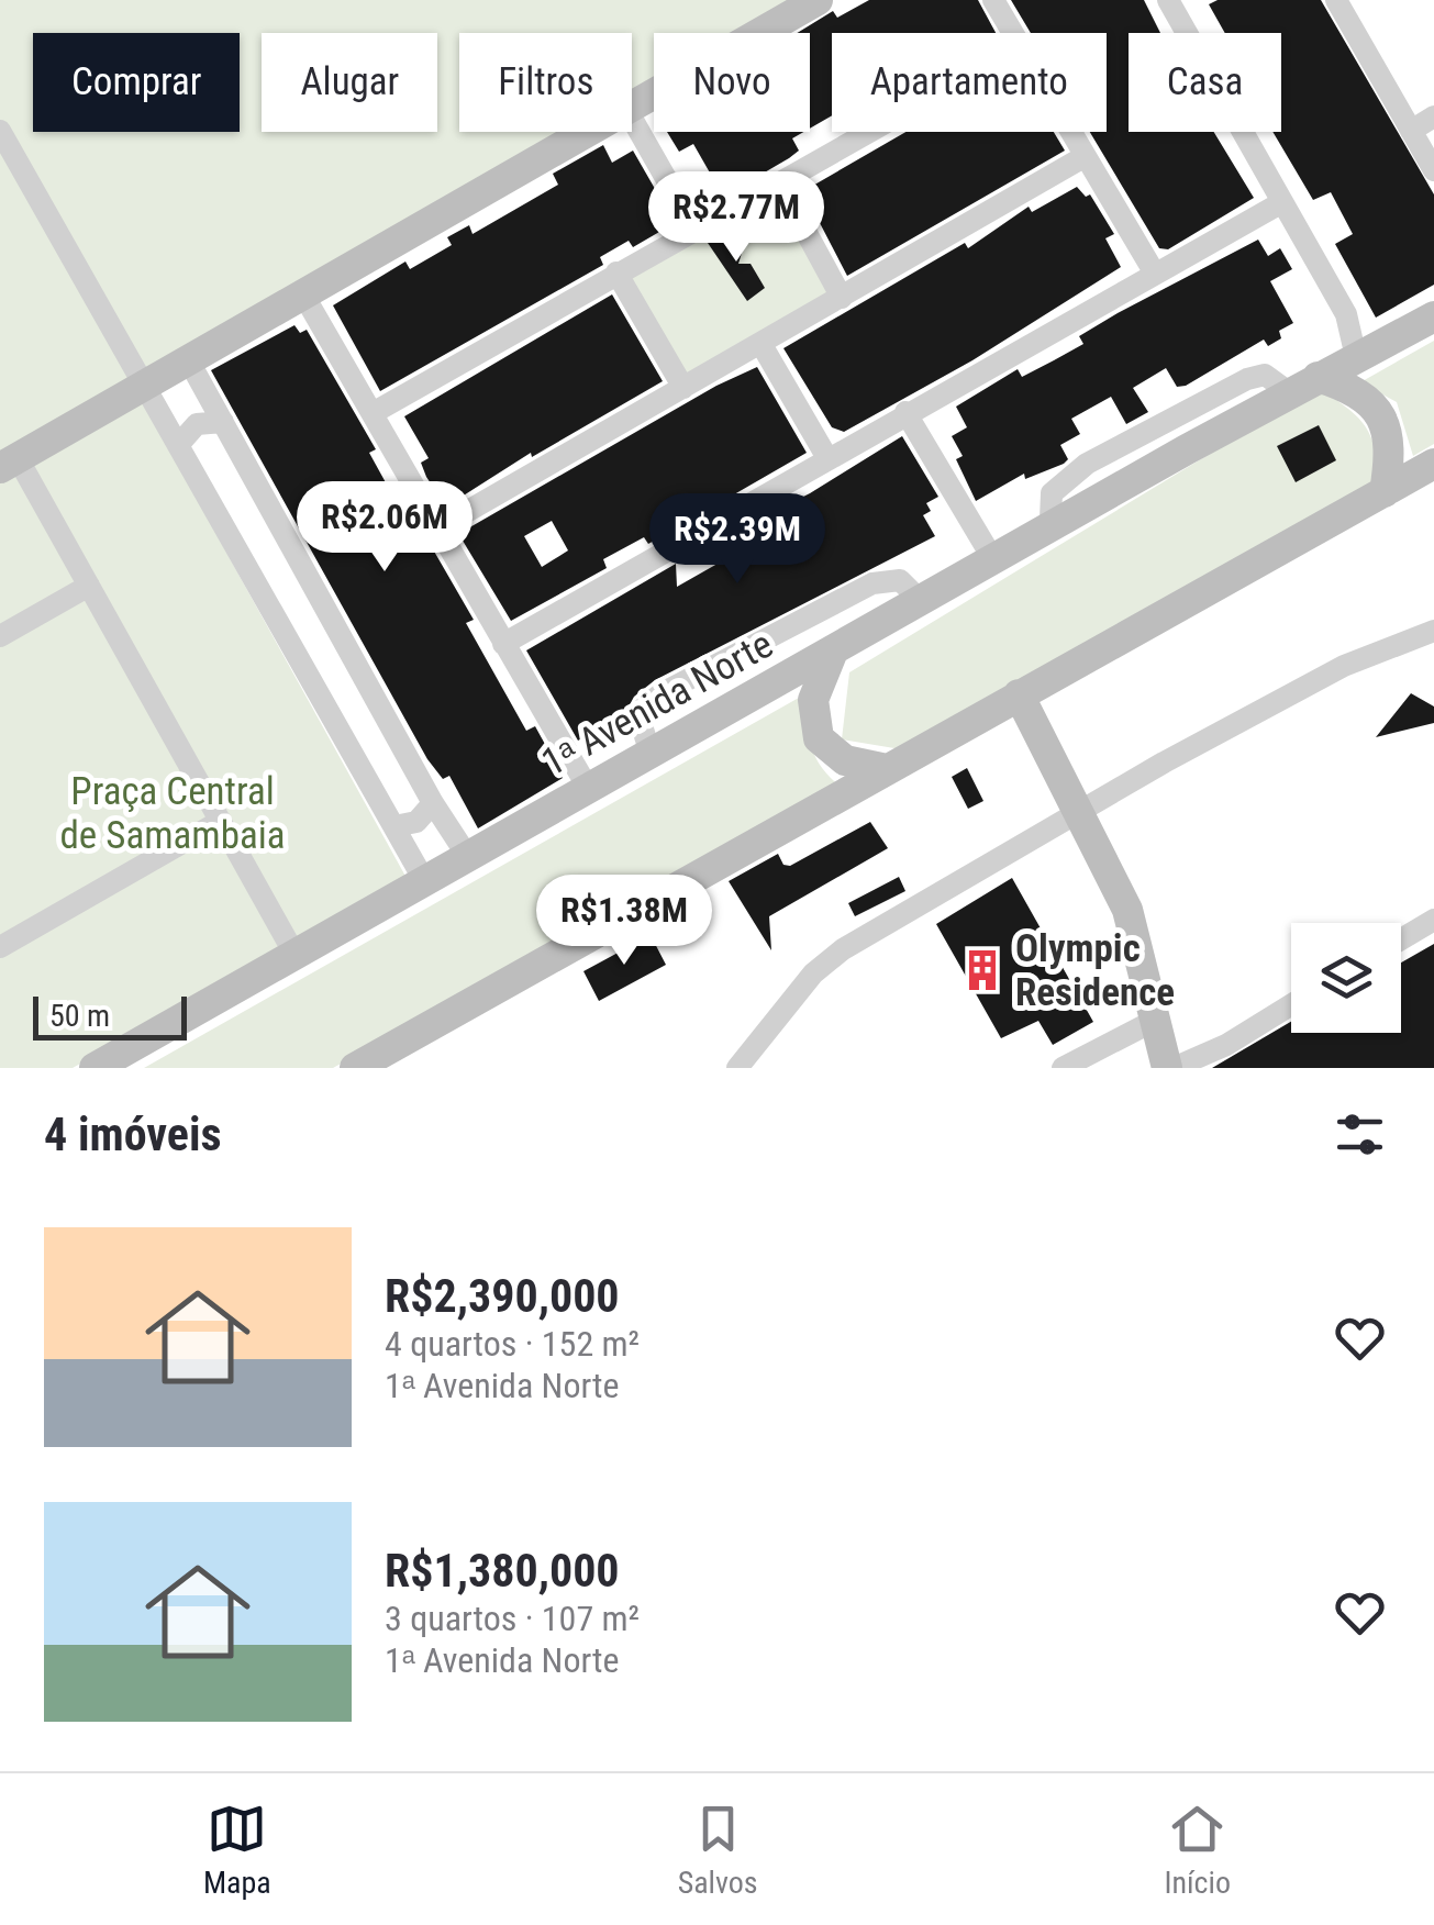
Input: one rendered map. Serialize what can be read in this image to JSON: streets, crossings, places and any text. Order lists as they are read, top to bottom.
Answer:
{
  "streets": {
    "main road": ["1ᵃ Avenida Norte"]
  },
  "parks": ["Praça Central de Samambaia"],
  "places": {
    "building": ["Olympic Residence"]
  },
  "scale_bar": "50 m",
  "page": {
    "chip": [
      "Comprar",
      "Alugar",
      "Filtros",
      "Novo",
      "Apartamento",
      "Casa"
    ],
    "price": [
      "R$2.77M",
      "R$2.06M",
      "R$2.39M",
      "R$1.38M"
    ],
    "scale": "50 m",
    "heading": "4 imóveis",
    "list": [
      {
        "name": "R$2,390,000",
        "note": "4 quartos · 152 m² · 1ᵃ Avenida Norte"
      },
      {
        "name": "R$1,380,000",
        "note": "3 quartos · 107 m² · 1ᵃ Avenida Norte"
      }
    ],
    "tabs": ["Mapa", "Salvos", "Início"]
  }
}
